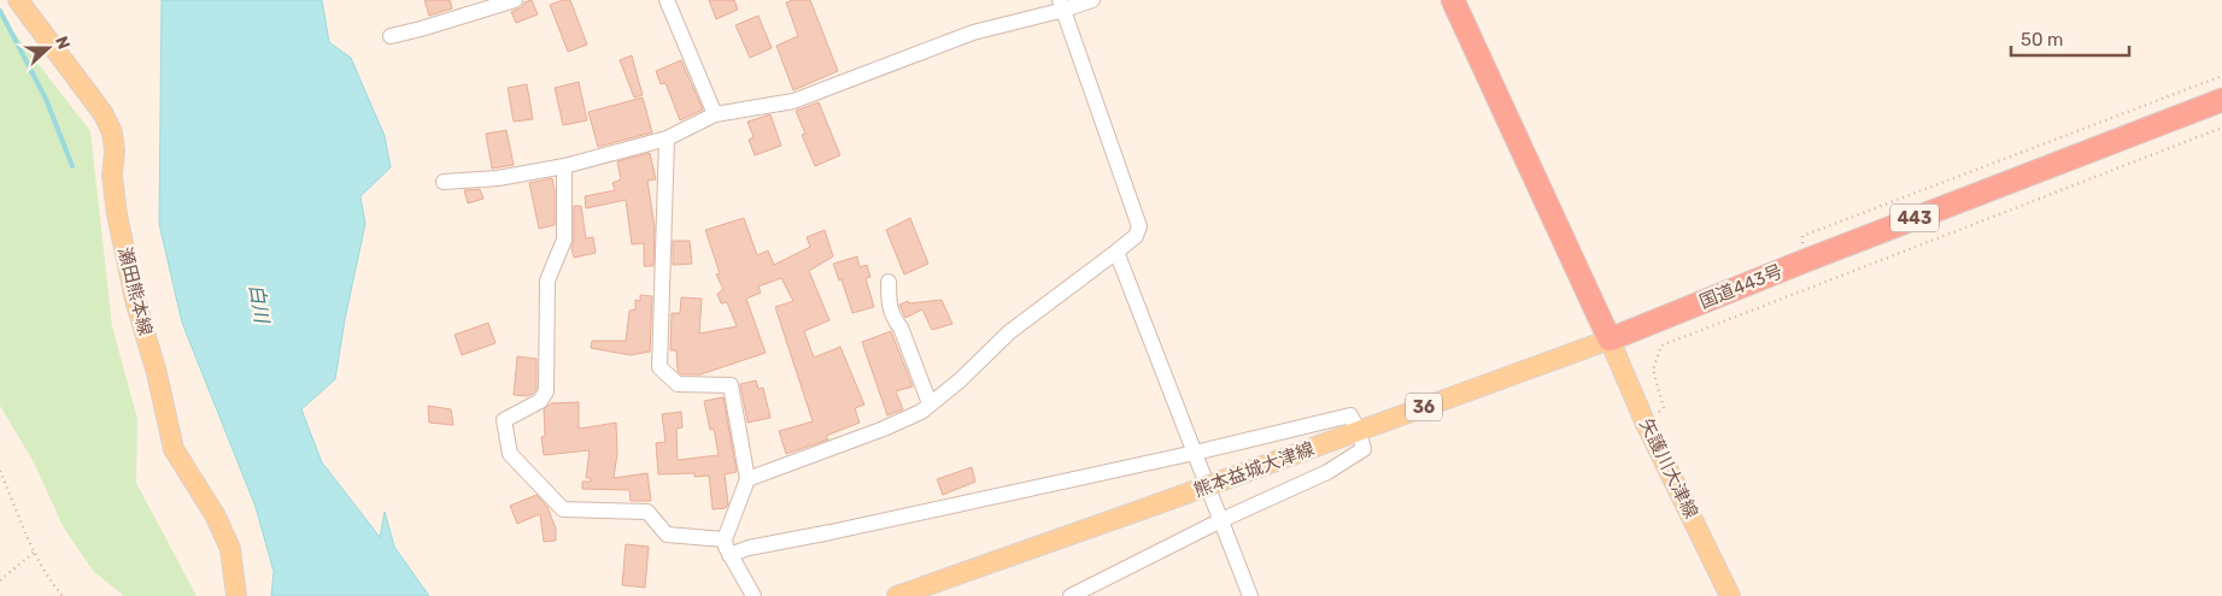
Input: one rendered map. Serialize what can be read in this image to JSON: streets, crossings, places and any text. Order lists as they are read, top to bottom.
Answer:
{
  "streets": {
    "highway": ["443", "国道443号"],
    "main road": [
      "瀬田熊本線",
      "36",
      "矢護川大津線",
      "熊本益城大津線"
    ]
  },
  "crossings": [
    ["国道443号", "矢護川大津線"],
    ["国道443号", "熊本益城大津線"],
    ["矢護川大津線", "熊本益城大津線"]
  ],
  "water": ["白川"],
  "scale_bar": "50 m",
  "north": "right"
}
